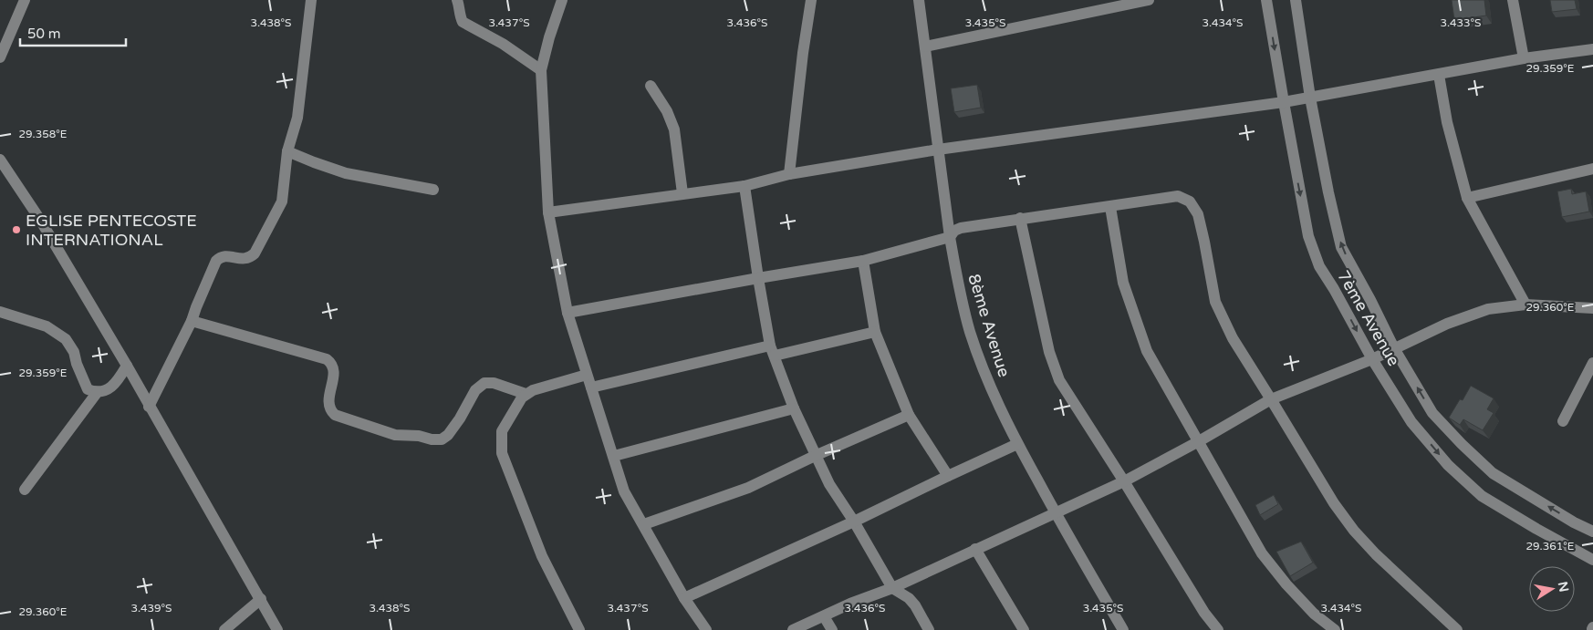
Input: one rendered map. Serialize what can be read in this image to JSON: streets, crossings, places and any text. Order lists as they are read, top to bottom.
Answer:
{
  "streets": {
    "street": ["7ème Avenue", "8ème Avenue"]
  },
  "places": ["EGLISE PENTECOSTE INTERNATIONAL"],
  "scale_bar": "50 m",
  "north": "right",
  "coordinates": [
    "3.438°S",
    "3.437°S",
    "3.436°S",
    "3.435°S",
    "3.434°S",
    "3.433°S",
    "29.359°E",
    "29.358°E",
    "29.360°E",
    "29.361°E",
    "3.439°S"
  ]
}
